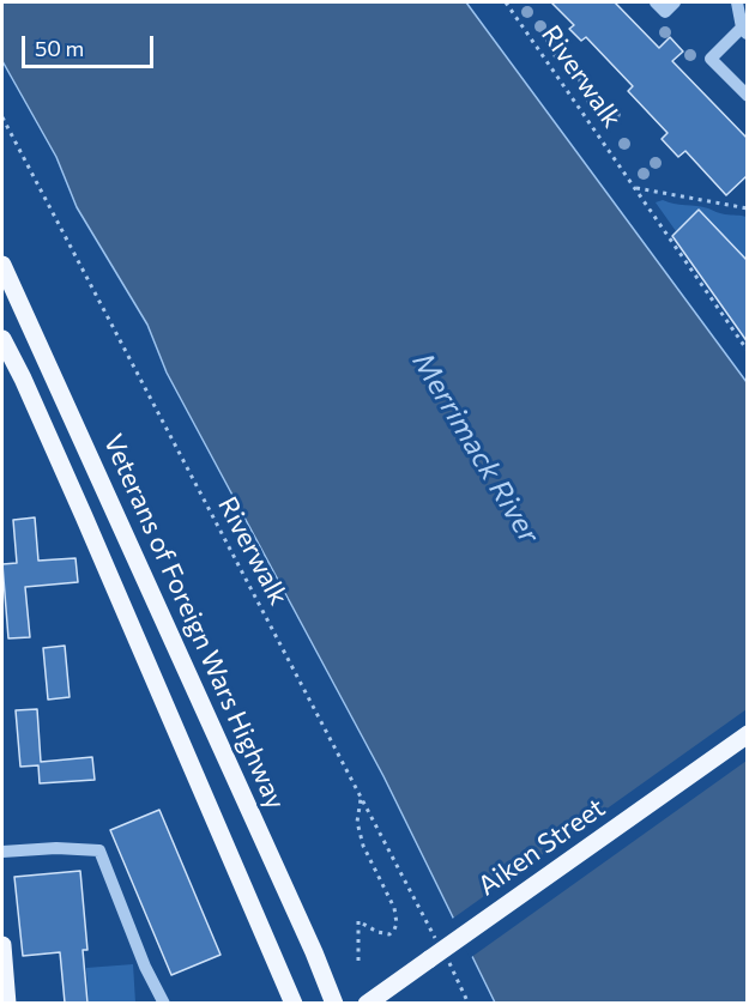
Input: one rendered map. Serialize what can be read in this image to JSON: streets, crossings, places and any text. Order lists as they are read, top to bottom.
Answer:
{
  "streets": {
    "main road": ["Veterans of Foreign Wars Highway", "Aiken Street"],
    "path": ["Riverwalk"]
  },
  "crossings": [
    ["Riverwalk", "Aiken Street"]
  ],
  "water": ["Merrimack River"],
  "scale_bar": "50 m"
}
